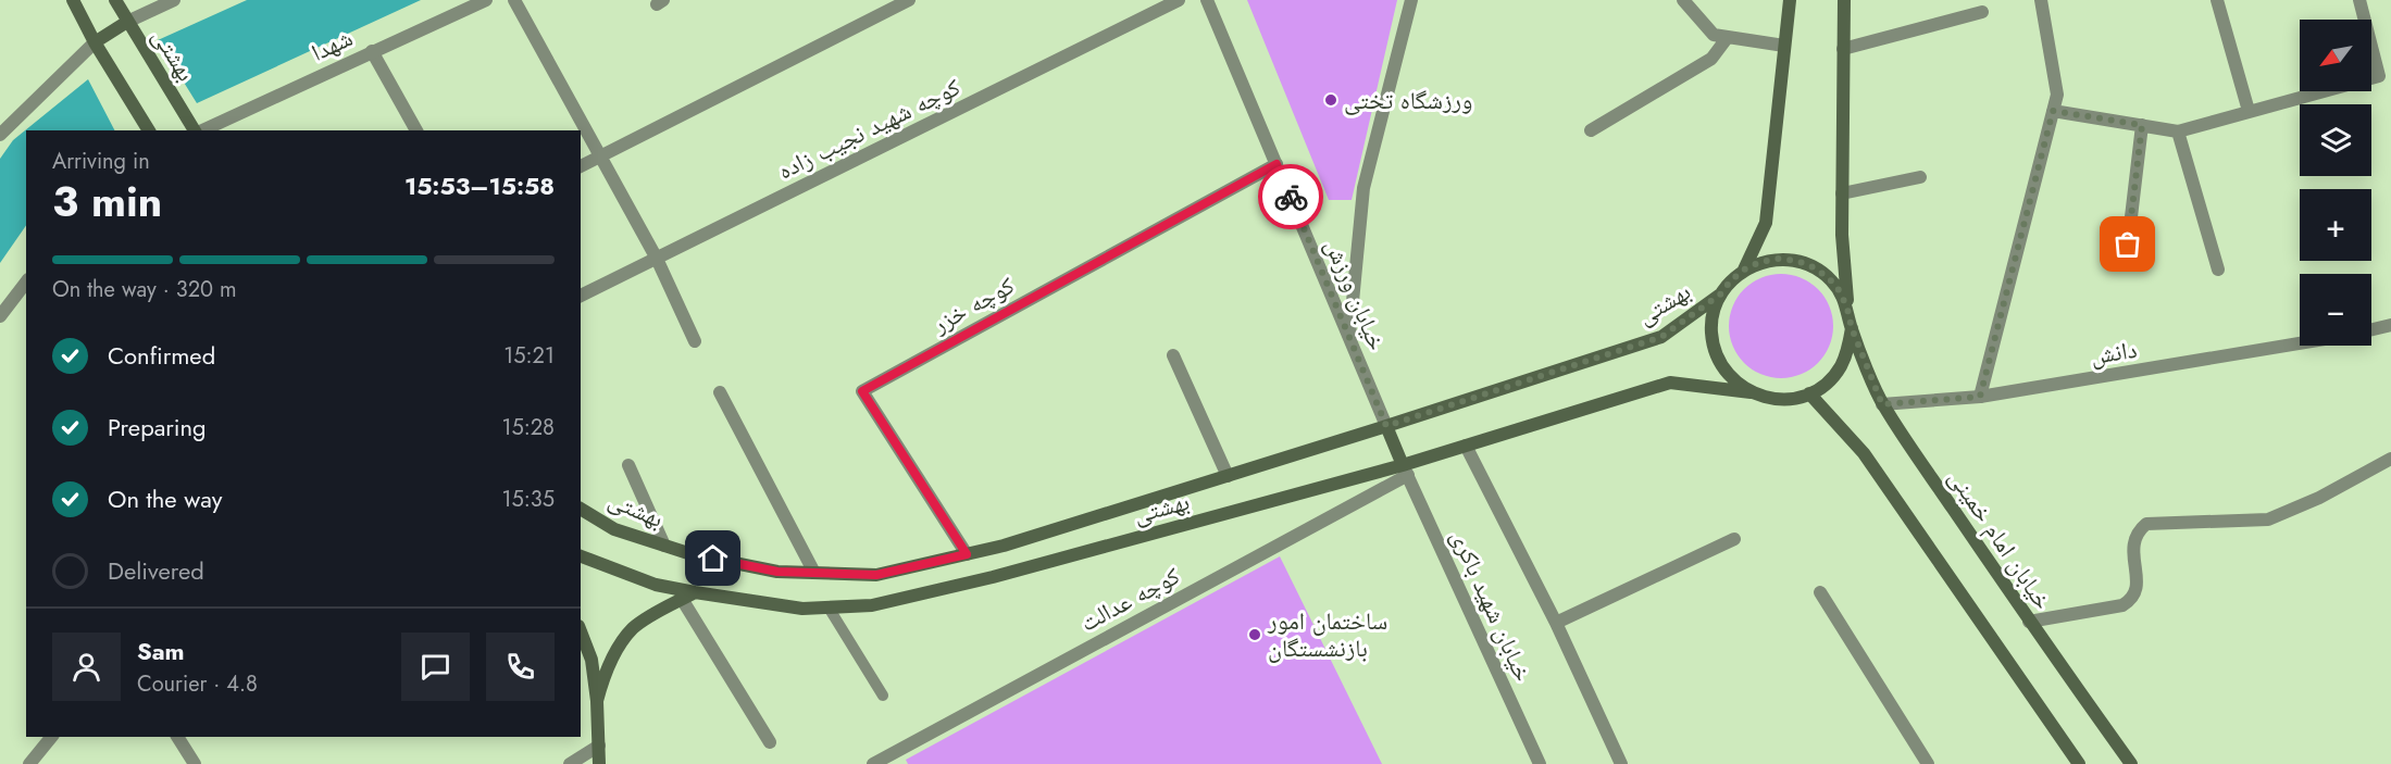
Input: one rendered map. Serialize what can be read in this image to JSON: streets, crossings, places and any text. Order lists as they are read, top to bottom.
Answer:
{
  "streets": {
    "main road": ["بهشتی", "خیابان امام خمینی"],
    "street": [
      "شهدا",
      "کوچه شهید نجیب زاده",
      "خیابان ورزش",
      "کوچه خزر",
      "دانش",
      "کوچه عدالت",
      "خیابان شهید باکری"
    ]
  },
  "crossings": [
    ["بهشتی", "خیابان ورزش"],
    ["بهشتی", "کوچه خزر"],
    ["بهشتی", "خیابان امام خمینی"],
    ["بهشتی", "کوچه عدالت"],
    ["بهشتی", "خیابان شهید باکری"],
    ["خیابان ورزش", "کوچه خزر"],
    ["دانش", "خیابان امام خمینی"],
    ["کوچه عدالت", "خیابان شهید باکری"]
  ],
  "places": ["ورزشگاه تختی", "ساختمان امور بازنشستگان"],
  "north": "bottom left",
  "page": {
    "map_buttons": ["+", "−"],
    "heading": ["3 min", "Arriving in", "15:53–15:58"],
    "panel": ["Sam", "Courier · 4.8"],
    "bar": "On the way · 320 m",
    "list": [
      ["Confirmed", "15:21"],
      ["Preparing", "15:28"],
      ["On the way", "15:35"],
      "Delivered"
    ]
  }
}
